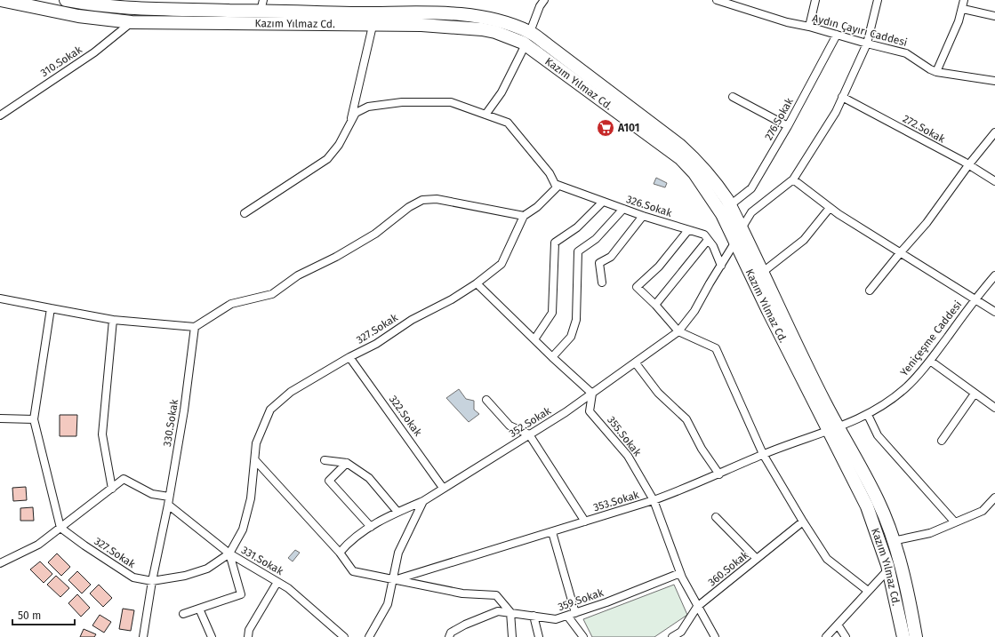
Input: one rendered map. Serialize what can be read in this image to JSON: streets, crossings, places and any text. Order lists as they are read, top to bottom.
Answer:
{
  "streets": {
    "highway": ["Kazım Yılmaz Cd."],
    "street": [
      "Aydın Çayırı Caddesi",
      "310.Sokak",
      "276.Sokak",
      "272.Sokak",
      "326.Sokak",
      "327.Sokak",
      "Yeniçeşme Caddesi",
      "322.Sokak",
      "352.Sokak",
      "330.Sokak",
      "355.Sokak",
      "353.Sokak",
      "331.Sokak",
      "360.Sokak",
      "359.Sokak"
    ]
  },
  "crossings": [
    ["Kazım Yılmaz Cd.", "310.Sokak"],
    ["Kazım Yılmaz Cd.", "276.Sokak"],
    ["Kazım Yılmaz Cd.", "Yeniçeşme Caddesi"],
    ["Kazım Yılmaz Cd.", "352.Sokak"],
    ["Kazım Yılmaz Cd.", "353.Sokak"],
    ["Aydın Çayırı Caddesi", "276.Sokak"],
    ["326.Sokak", "352.Sokak"],
    ["327.Sokak", "322.Sokak"],
    ["327.Sokak", "330.Sokak"],
    ["327.Sokak", "331.Sokak"],
    ["Yeniçeşme Caddesi", "353.Sokak"],
    ["322.Sokak", "352.Sokak"],
    ["352.Sokak", "355.Sokak"],
    ["352.Sokak", "353.Sokak"],
    ["330.Sokak", "331.Sokak"],
    ["355.Sokak", "353.Sokak"],
    ["355.Sokak", "360.Sokak"],
    ["355.Sokak", "359.Sokak"]
  ],
  "places": {
    "supermarket": ["A101"]
  },
  "scale_bar": "50 m"
}
